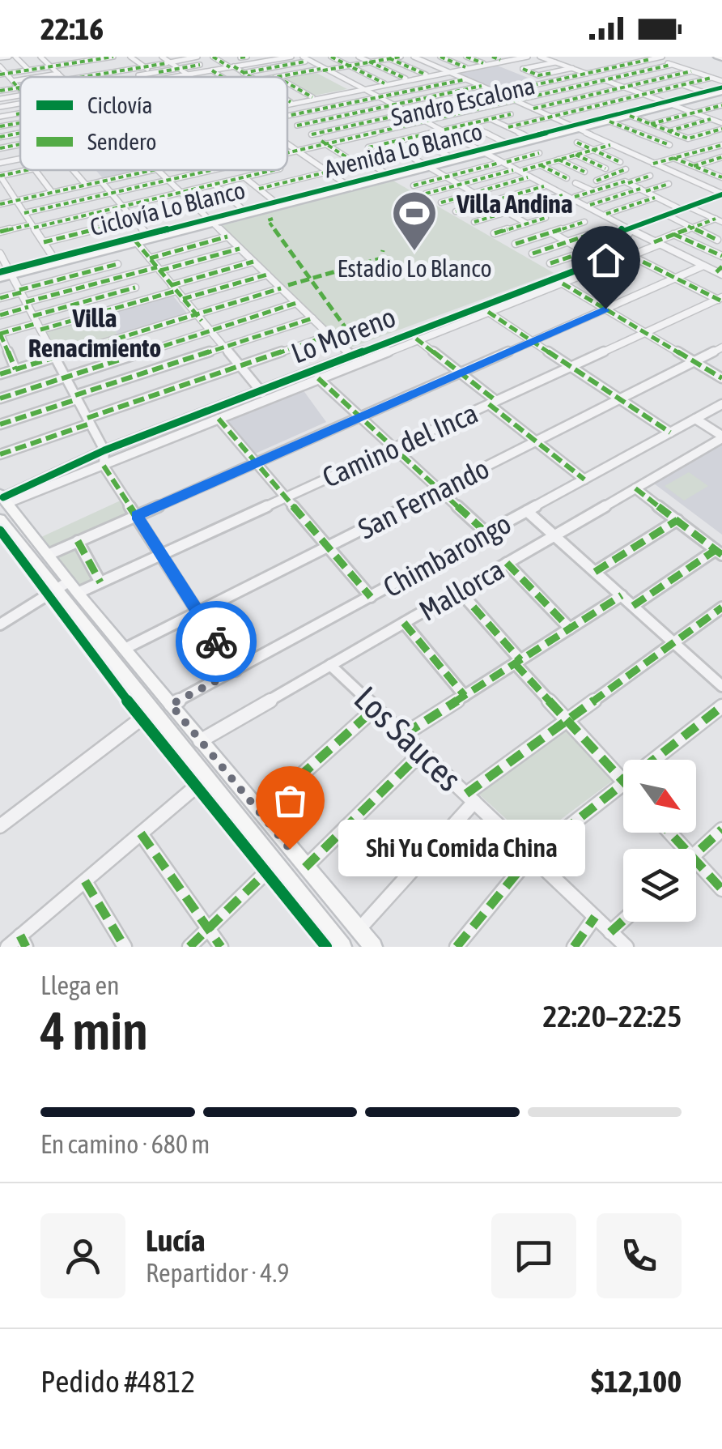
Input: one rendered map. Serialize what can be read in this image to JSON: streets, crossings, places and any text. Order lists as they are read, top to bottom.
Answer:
{
  "streets": {
    "main road": ["Avenida Lo Blanco"],
    "street": [
      "Sandro Escalona",
      "Lo Moreno",
      "Camino del Inca",
      "San Fernando",
      "Chimbarongo",
      "Mallorca",
      "Los Sauces"
    ],
    "cycle path": ["Ciclovía Lo Blanco"]
  },
  "crossings": [
    ["Mallorca", "Los Sauces"]
  ],
  "districts": ["Villa Andina", "Villa Renacimiento"],
  "places": {
    "sports": ["Estadio Lo Blanco"],
    "other": ["Shi Yu Comida China"]
  },
  "legend": ["Ciclovía", "Sendero"],
  "north": "bottom right",
  "page": {
    "status": "22:16",
    "bubble": "Shi Yu Comida China",
    "heading": ["4 min", "Llega en", "22:20–22:25"],
    "panel": [
      "Lucía",
      "Repartidor · 4.9",
      "Pedido #4812",
      "$12,100"
    ],
    "bar": "En camino · 680 m"
  }
}
